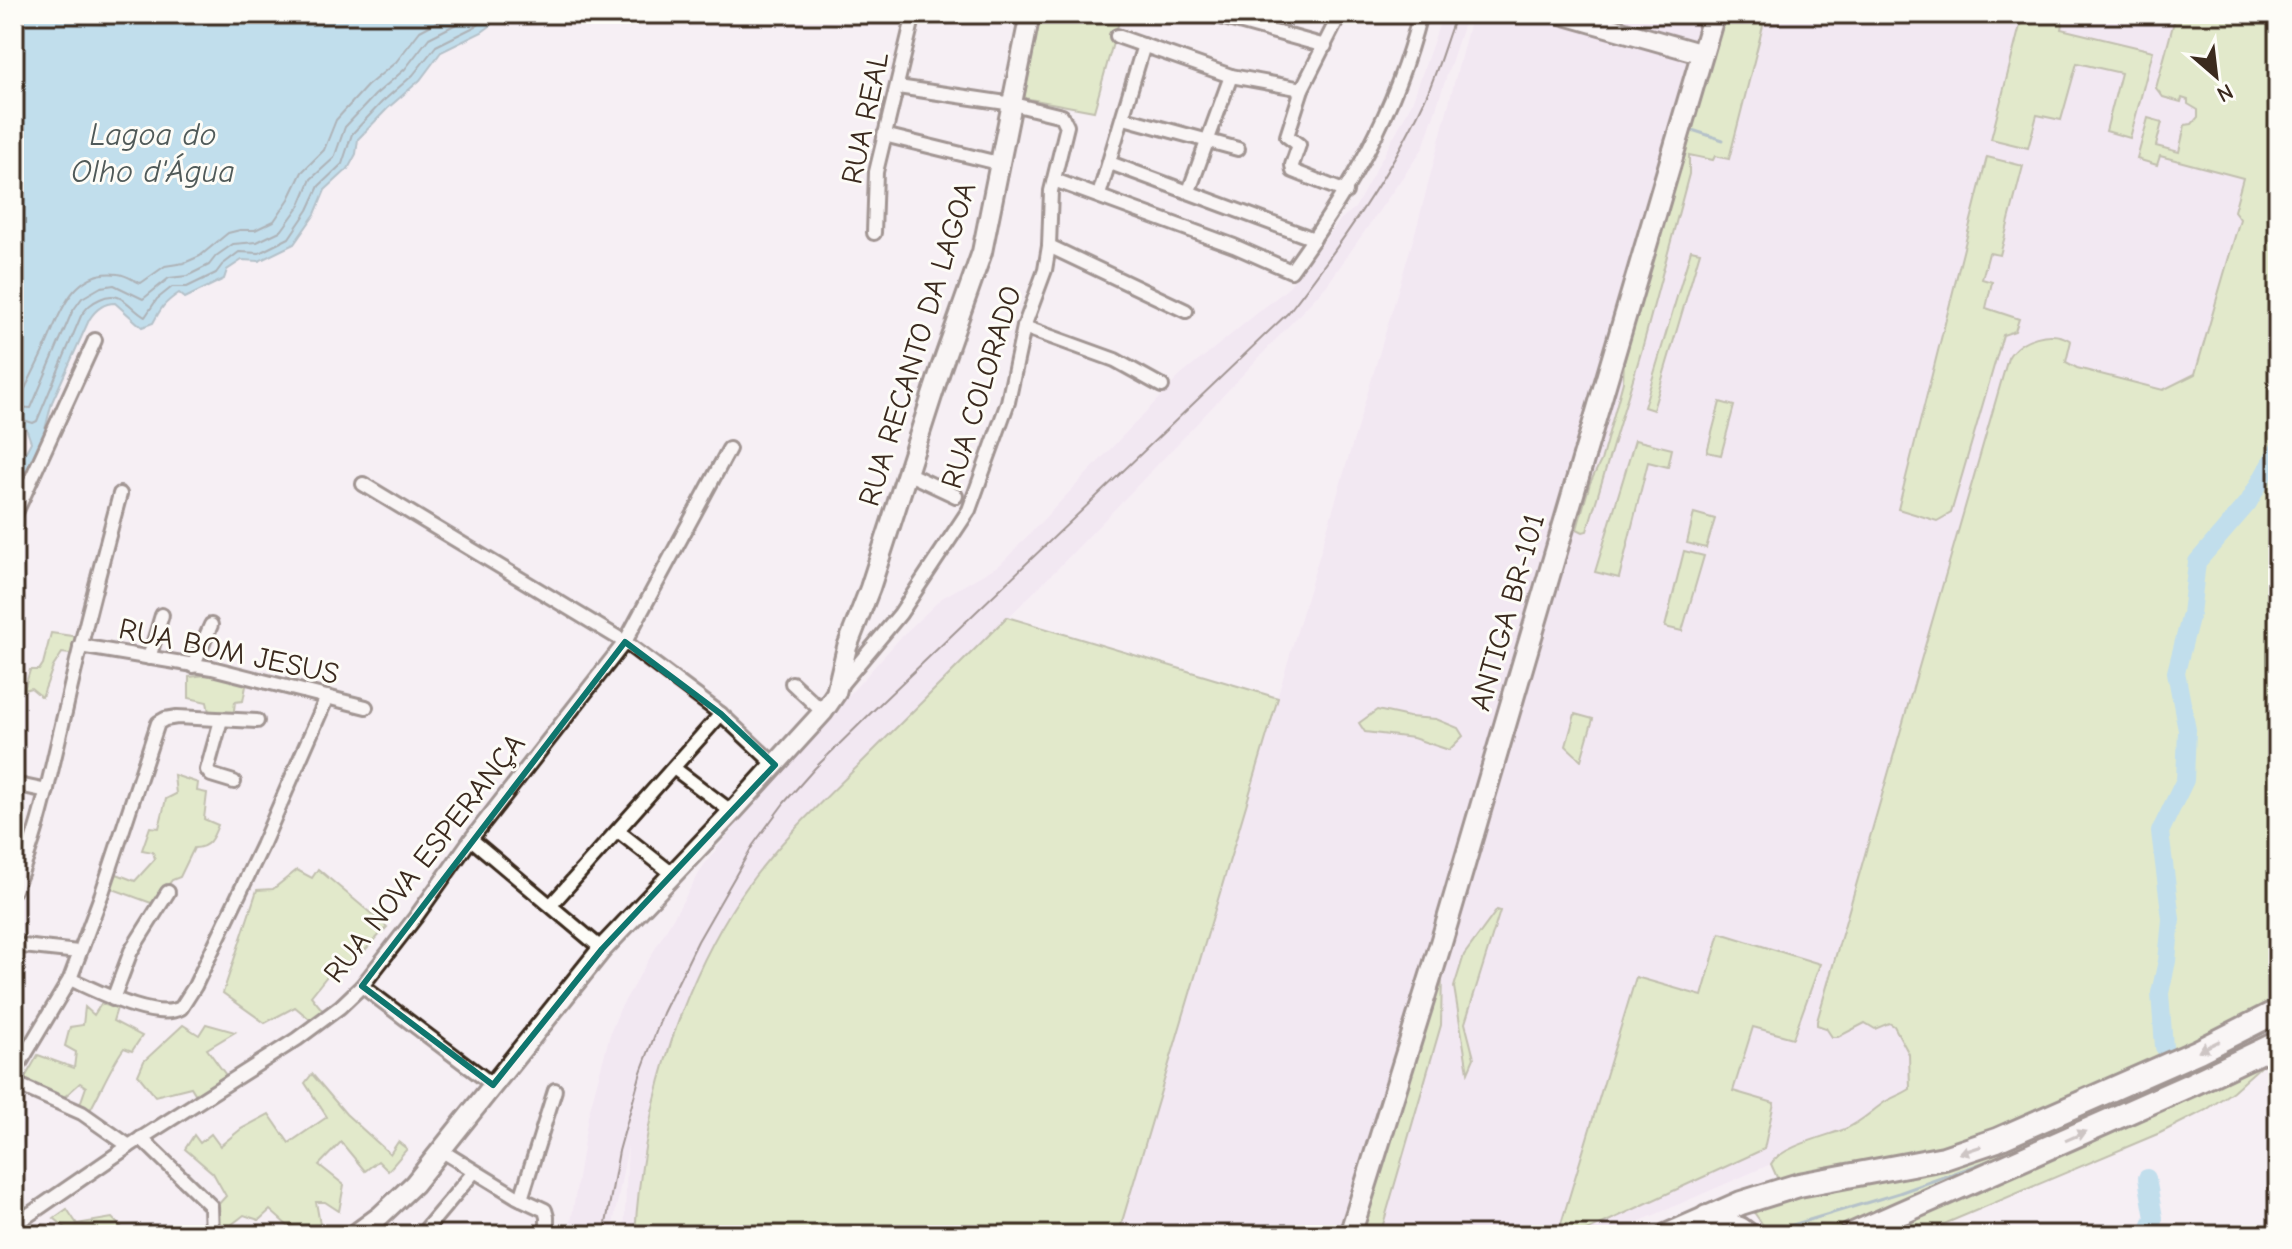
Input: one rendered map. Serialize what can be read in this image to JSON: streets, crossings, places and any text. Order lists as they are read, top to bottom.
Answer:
{
  "streets": {
    "main road": ["ANTIGA BR-101"],
    "street": [
      "RUA REAL",
      "RUA RECANTO DA LAGOA",
      "RUA COLORADO",
      "RUA BOM JESUS",
      "RUA NOVA ESPERANÇA"
    ]
  },
  "crossings": [
    ["RUA RECANTO DA LAGOA", "RUA COLORADO"]
  ],
  "water": ["Lagoa do Olho d'Água"],
  "north": "bottom right"
}
